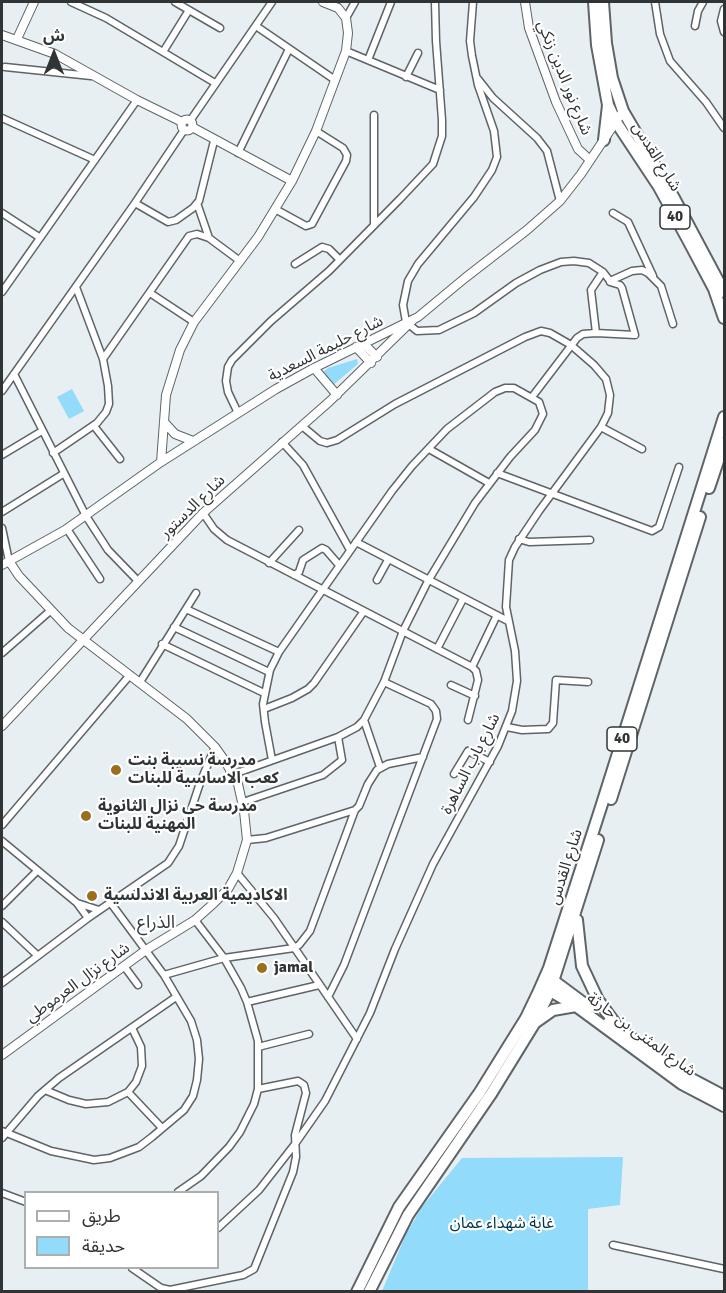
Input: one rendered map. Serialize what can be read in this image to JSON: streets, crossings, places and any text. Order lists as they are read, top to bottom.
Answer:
{
  "streets": {
    "highway": ["شارع القدس", "40", "شارع المثنى بن حارثة"],
    "street": [
      "شارع نور الدين زنكي",
      "شارع حليمة السعدية",
      "شارع الدستور",
      "شارع باب الساهرة",
      "شارع نزال العرموطي"
    ]
  },
  "crossings": [
    ["شارع نور الدين زنكي", "شارع حليمة السعدية"],
    ["شارع القدس", "شارع حليمة السعدية"],
    ["شارع القدس", "شارع المثنى بن حارثة"],
    ["شارع حليمة السعدية", "شارع الدستور"],
    ["شارع حليمة السعدية", "شارع نزال العرموطي"],
    ["شارع الدستور", "شارع باب الساهرة"],
    ["شارع الدستور", "شارع نزال العرموطي"]
  ],
  "districts": ["الذراع"],
  "parks": ["غابة شهداء عمان"],
  "places": [
    "مدرسة نسيبة بنت كعب الاساسية للبنات",
    "مدرسة حي نزال الثانوية المهنية للبنات",
    "الاكاديمية العربية الاندلسية",
    "jamal"
  ],
  "legend": ["طريق", "حديقة"],
  "north": "top"
}
